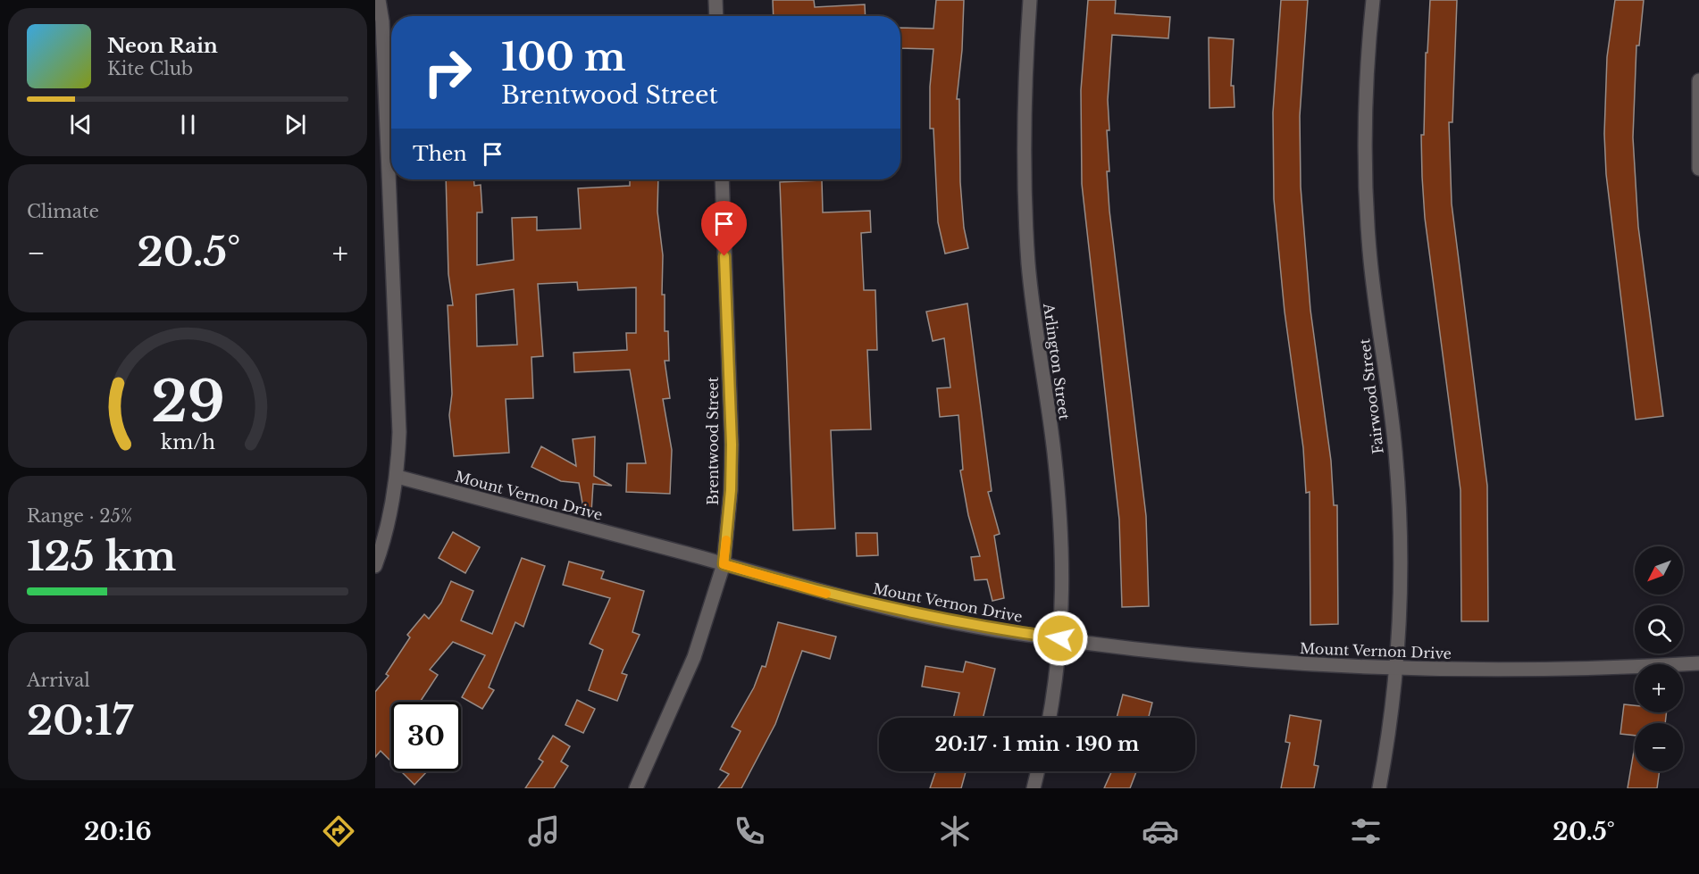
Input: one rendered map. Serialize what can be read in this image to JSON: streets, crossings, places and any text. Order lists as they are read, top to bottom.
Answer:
{
  "streets": {
    "street": [
      "Arlington Street",
      "Fairwood Street",
      "Brentwood Street",
      "Mount Vernon Drive"
    ]
  },
  "crossings": [
    ["Arlington Street", "Mount Vernon Drive"],
    ["Fairwood Street", "Mount Vernon Drive"],
    ["Brentwood Street", "Mount Vernon Drive"]
  ],
  "north": "bottom left",
  "page": {
    "turn": ["100 m", "Brentwood Street"],
    "song": ["Neon Rain", "Kite Club"],
    "then": "Then",
    "tile": [
      "Climate",
      ["Range · 25%", "125 km"],
      ["Arrival", "20:17"]
    ],
    "heat": ["−", "20.5°", "+"],
    "map_buttons": ["+", "−"],
    "limit": "30",
    "trip": "20:17 · 1 min · 190 m",
    "tabs": ["20:16", "20.5°"],
    "gauge": ["29", "km/h"]
  }
}
